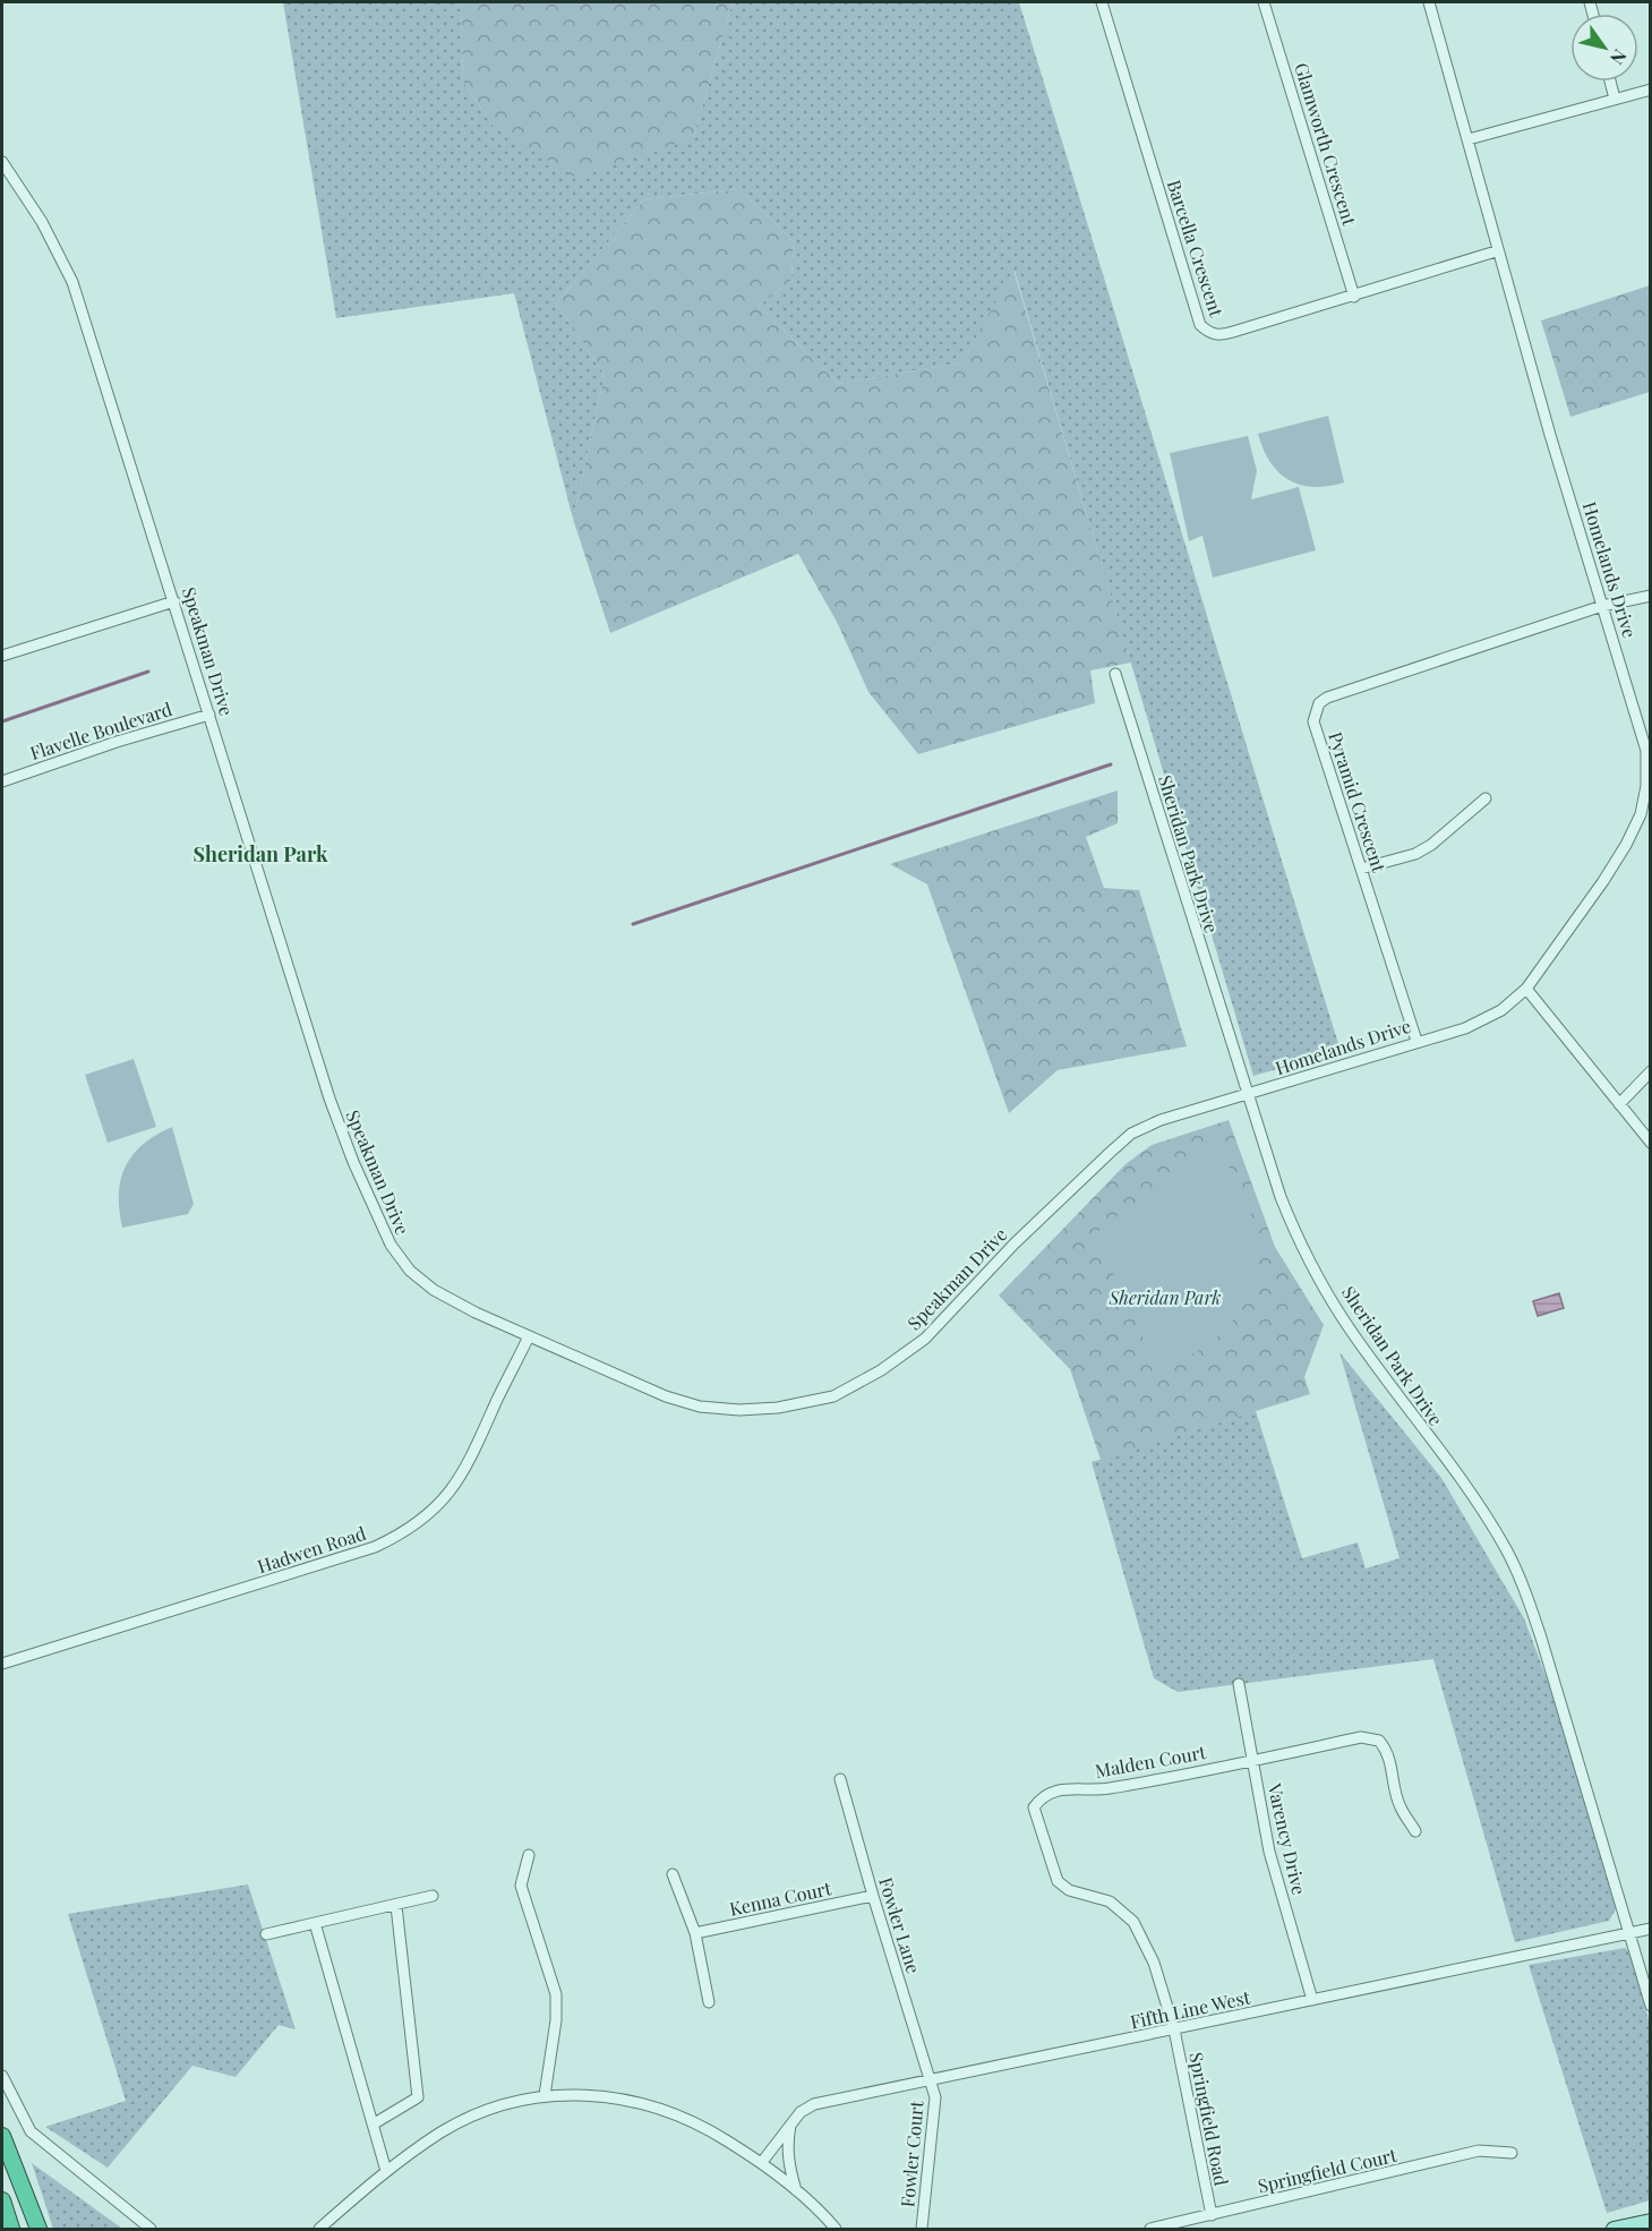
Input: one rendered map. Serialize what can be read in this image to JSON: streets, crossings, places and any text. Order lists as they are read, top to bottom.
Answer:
{
  "streets": {
    "street": [
      "Glamworth Crescent",
      "Barcella Crescent",
      "Homelands Drive",
      "Speakman Drive",
      "Flavelle Boulevard",
      "Pyramid Crescent",
      "Sheridan Park Drive",
      "Hadwen Road",
      "Malden Court",
      "Varency Drive",
      "Kenna Court",
      "Fowler Lane",
      "Fifth Line West",
      "Springfield Road",
      "Fowler Court",
      "Springfield Court"
    ]
  },
  "crossings": [
    ["Glamworth Crescent", "Barcella Crescent"],
    ["Barcella Crescent", "Homelands Drive"],
    ["Homelands Drive", "Speakman Drive"],
    ["Homelands Drive", "Pyramid Crescent"],
    ["Homelands Drive", "Sheridan Park Drive"],
    ["Speakman Drive", "Flavelle Boulevard"],
    ["Speakman Drive", "Sheridan Park Drive"],
    ["Speakman Drive", "Hadwen Road"],
    ["Sheridan Park Drive", "Fifth Line West"],
    ["Malden Court", "Varency Drive"],
    ["Malden Court", "Fifth Line West"],
    ["Malden Court", "Springfield Road"],
    ["Varency Drive", "Fifth Line West"],
    ["Kenna Court", "Fowler Lane"],
    ["Fowler Lane", "Fifth Line West"],
    ["Fowler Lane", "Fowler Court"],
    ["Fifth Line West", "Springfield Road"],
    ["Fifth Line West", "Fowler Court"],
    ["Springfield Road", "Springfield Court"]
  ],
  "districts": ["Sheridan Park"],
  "parks": ["Sheridan Park"],
  "north": "bottom right"
}
